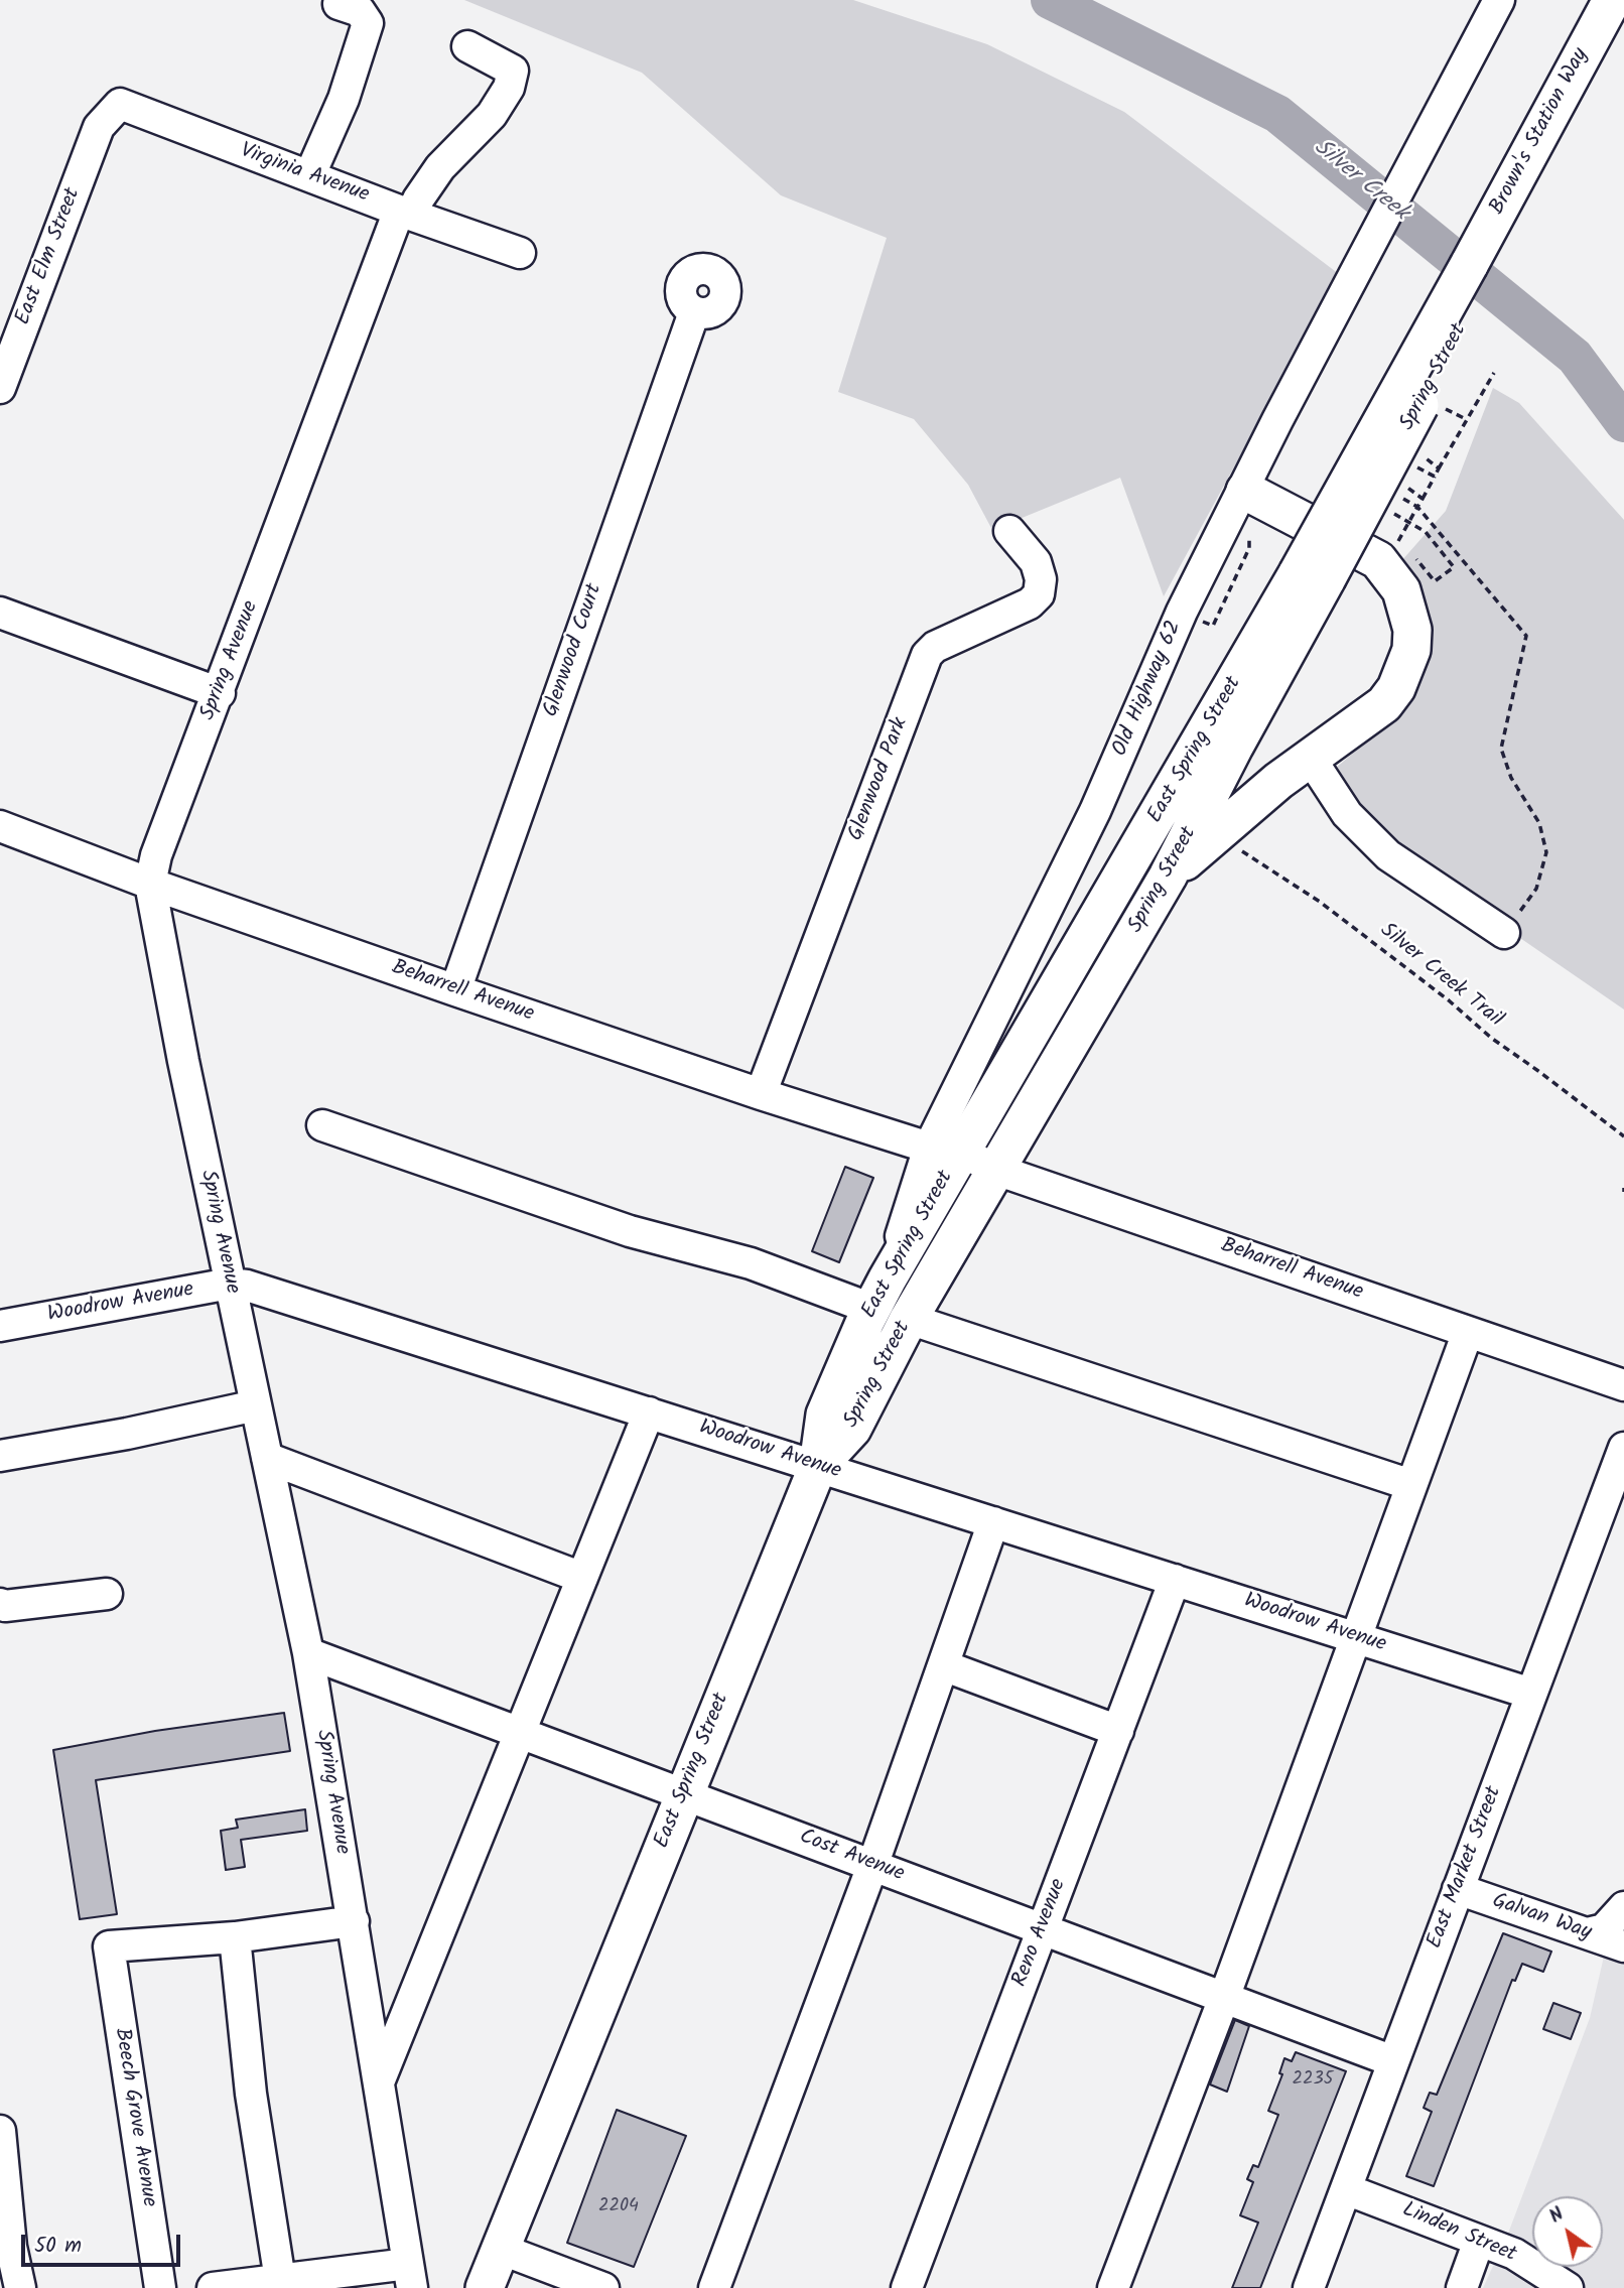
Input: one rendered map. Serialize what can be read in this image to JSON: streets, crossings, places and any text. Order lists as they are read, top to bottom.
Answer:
{
  "streets": {
    "main road": ["Brown's Station Way", "Spring Street", "East Spring Street"],
    "street": [
      "Virginia Avenue",
      "East Elm Street",
      "Glenwood Court",
      "Spring Avenue",
      "Old Highway 62",
      "Glenwood Park",
      "Beharrell Avenue",
      "Woodrow Avenue",
      "Cost Avenue",
      "East Market Street",
      "Galvan Way",
      "Reno Avenue",
      "Beech Grove Avenue",
      "Linden Street"
    ],
    "path": ["Silver Creek Trail"]
  },
  "crossings": [
    ["Brown's Station Way", "Spring Street"],
    ["Virginia Avenue", "East Elm Street"],
    ["Virginia Avenue", "Spring Avenue"],
    ["Spring Street", "East Spring Street"],
    ["Spring Street", "Beharrell Avenue"],
    ["Spring Street", "Woodrow Avenue"],
    ["Glenwood Court", "Beharrell Avenue"],
    ["Spring Avenue", "Beharrell Avenue"],
    ["Spring Avenue", "Woodrow Avenue"],
    ["Spring Avenue", "Cost Avenue"],
    ["Old Highway 62", "East Spring Street"],
    ["Old Highway 62", "Beharrell Avenue"],
    ["East Spring Street", "Beharrell Avenue"],
    ["East Spring Street", "Woodrow Avenue"],
    ["East Spring Street", "Cost Avenue"],
    ["Glenwood Park", "Beharrell Avenue"],
    ["Woodrow Avenue", "East Market Street"],
    ["Woodrow Avenue", "Reno Avenue"],
    ["Cost Avenue", "East Market Street"],
    ["Cost Avenue", "Reno Avenue"],
    ["East Market Street", "Galvan Way"],
    ["East Market Street", "Linden Street"]
  ],
  "water": ["Silver Creek"],
  "house_numbers": ["2235", "2204"],
  "scale_bar": "50 m",
  "north": "top left"
}
